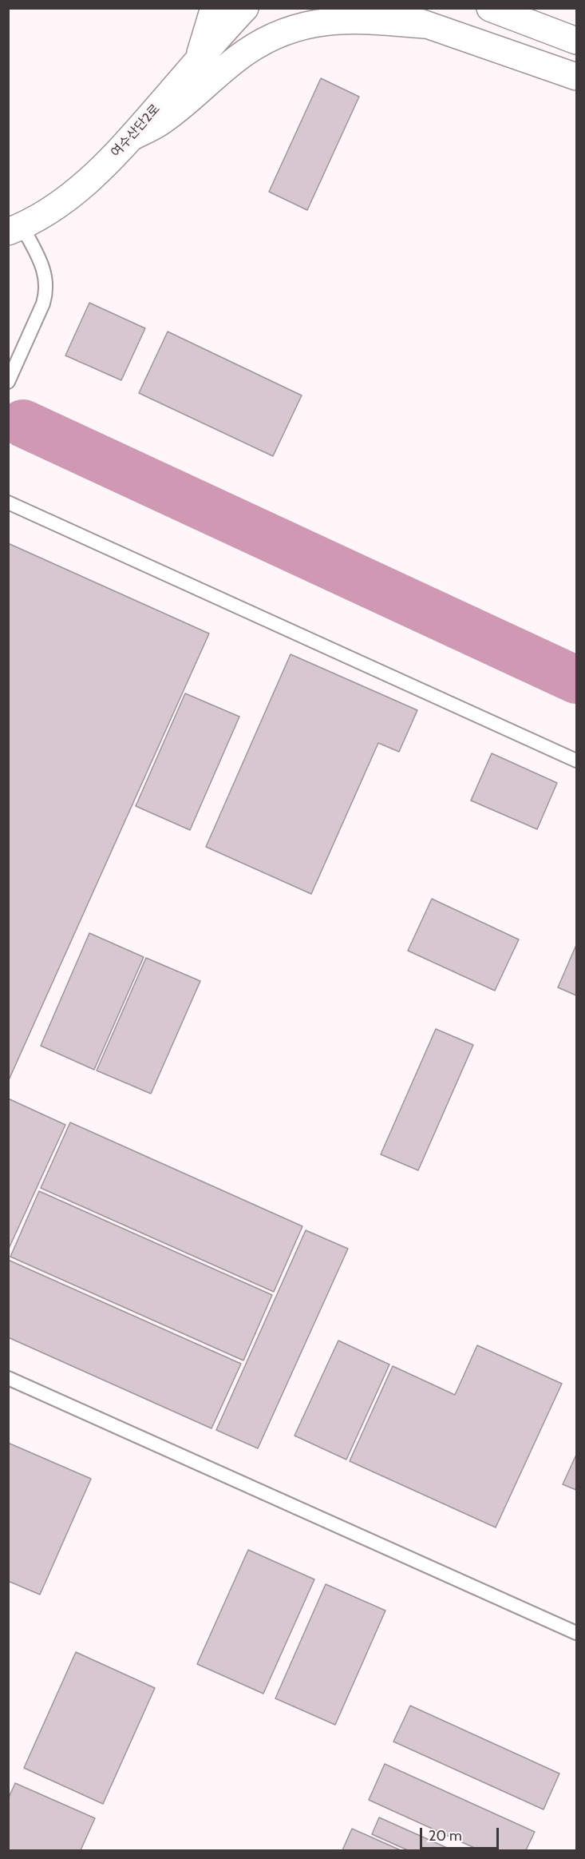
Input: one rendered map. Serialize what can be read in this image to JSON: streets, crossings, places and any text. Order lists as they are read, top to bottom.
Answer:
{
  "streets": {
    "street": ["여수산단2로"]
  },
  "scale_bar": "20 m"
}
